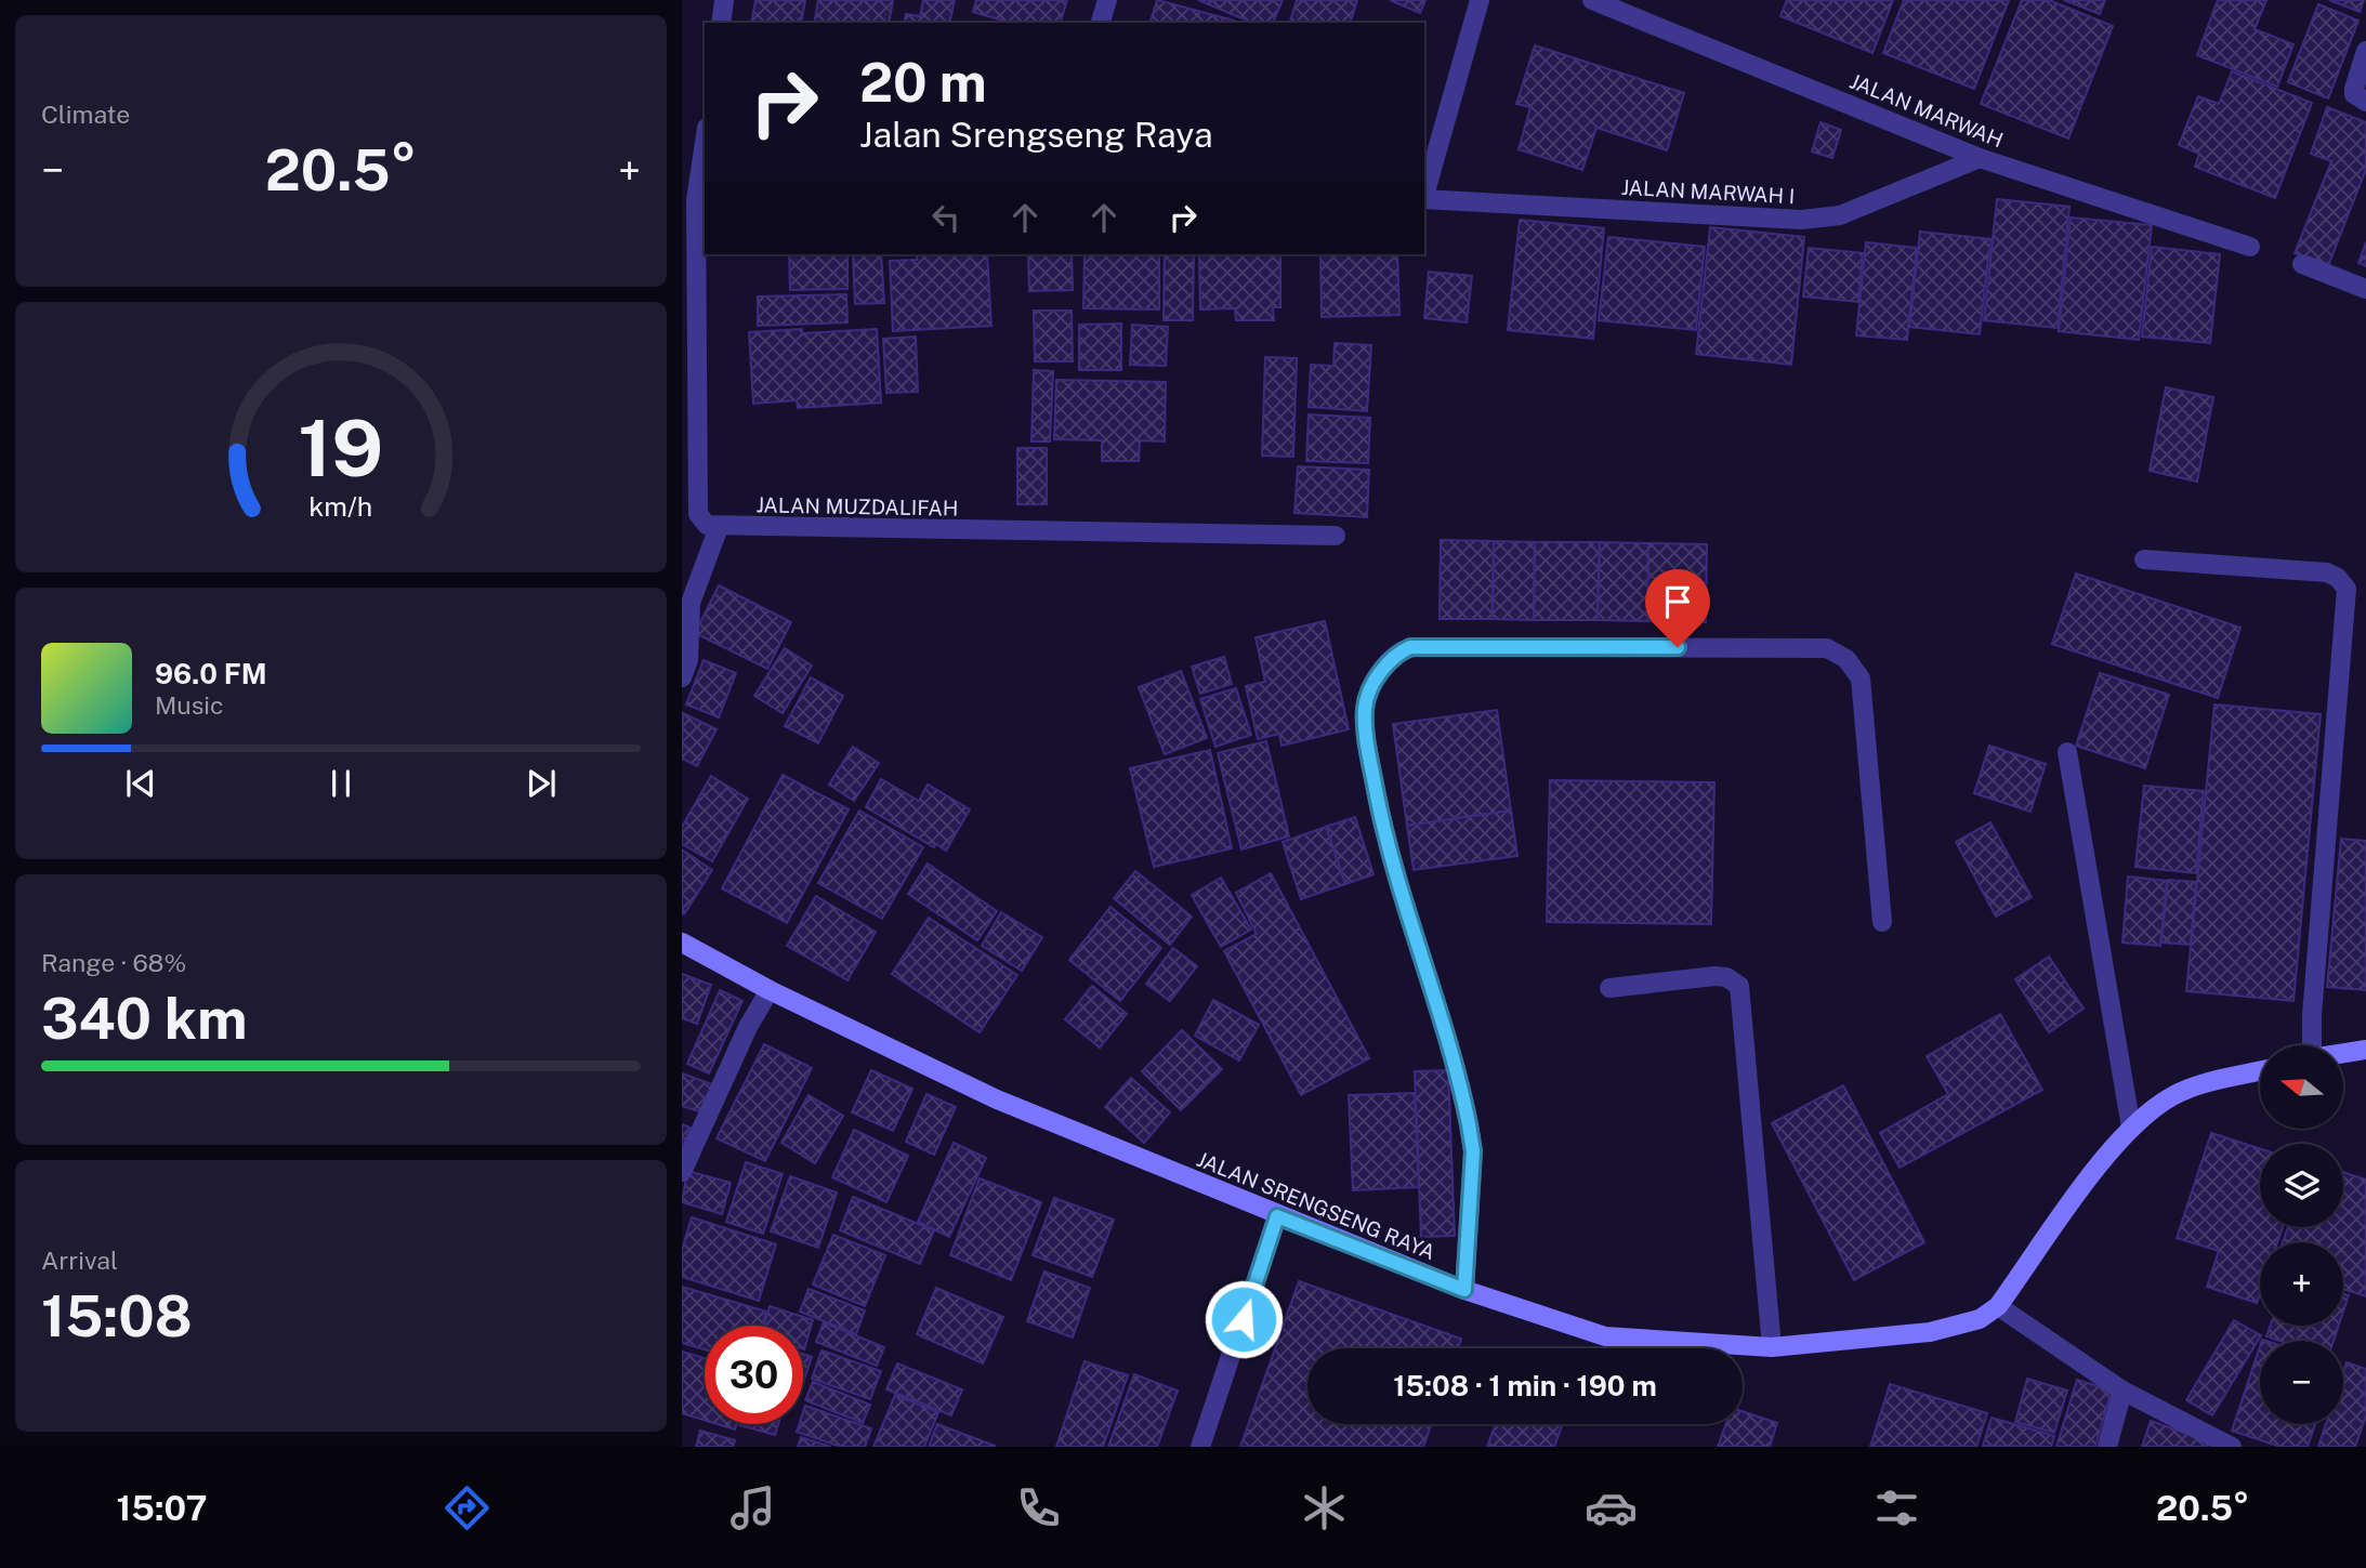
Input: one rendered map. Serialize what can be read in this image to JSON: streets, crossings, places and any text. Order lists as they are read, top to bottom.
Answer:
{
  "streets": {
    "main road": ["JALAN SRENGSENG RAYA"],
    "street": ["JALAN MARWAH", "JALAN MARWAH I", "JALAN MUZDALIFAH"]
  },
  "crossings": [
    ["JALAN MARWAH", "JALAN MARWAH I"]
  ],
  "north": "left",
  "page": {
    "tile": [
      "Climate",
      ["Range · 68%", "340 km"],
      ["Arrival", "15:08"]
    ],
    "turn": ["20 m", "Jalan Srengseng Raya"],
    "heat": ["−", "20.5°", "+"],
    "song": ["96.0 FM", "Music"],
    "map_buttons": ["+", "−"],
    "limit": "30",
    "trip": "15:08 · 1 min · 190 m",
    "tabs": ["15:07", "20.5°"],
    "gauge": ["19", "km/h"]
  }
}
